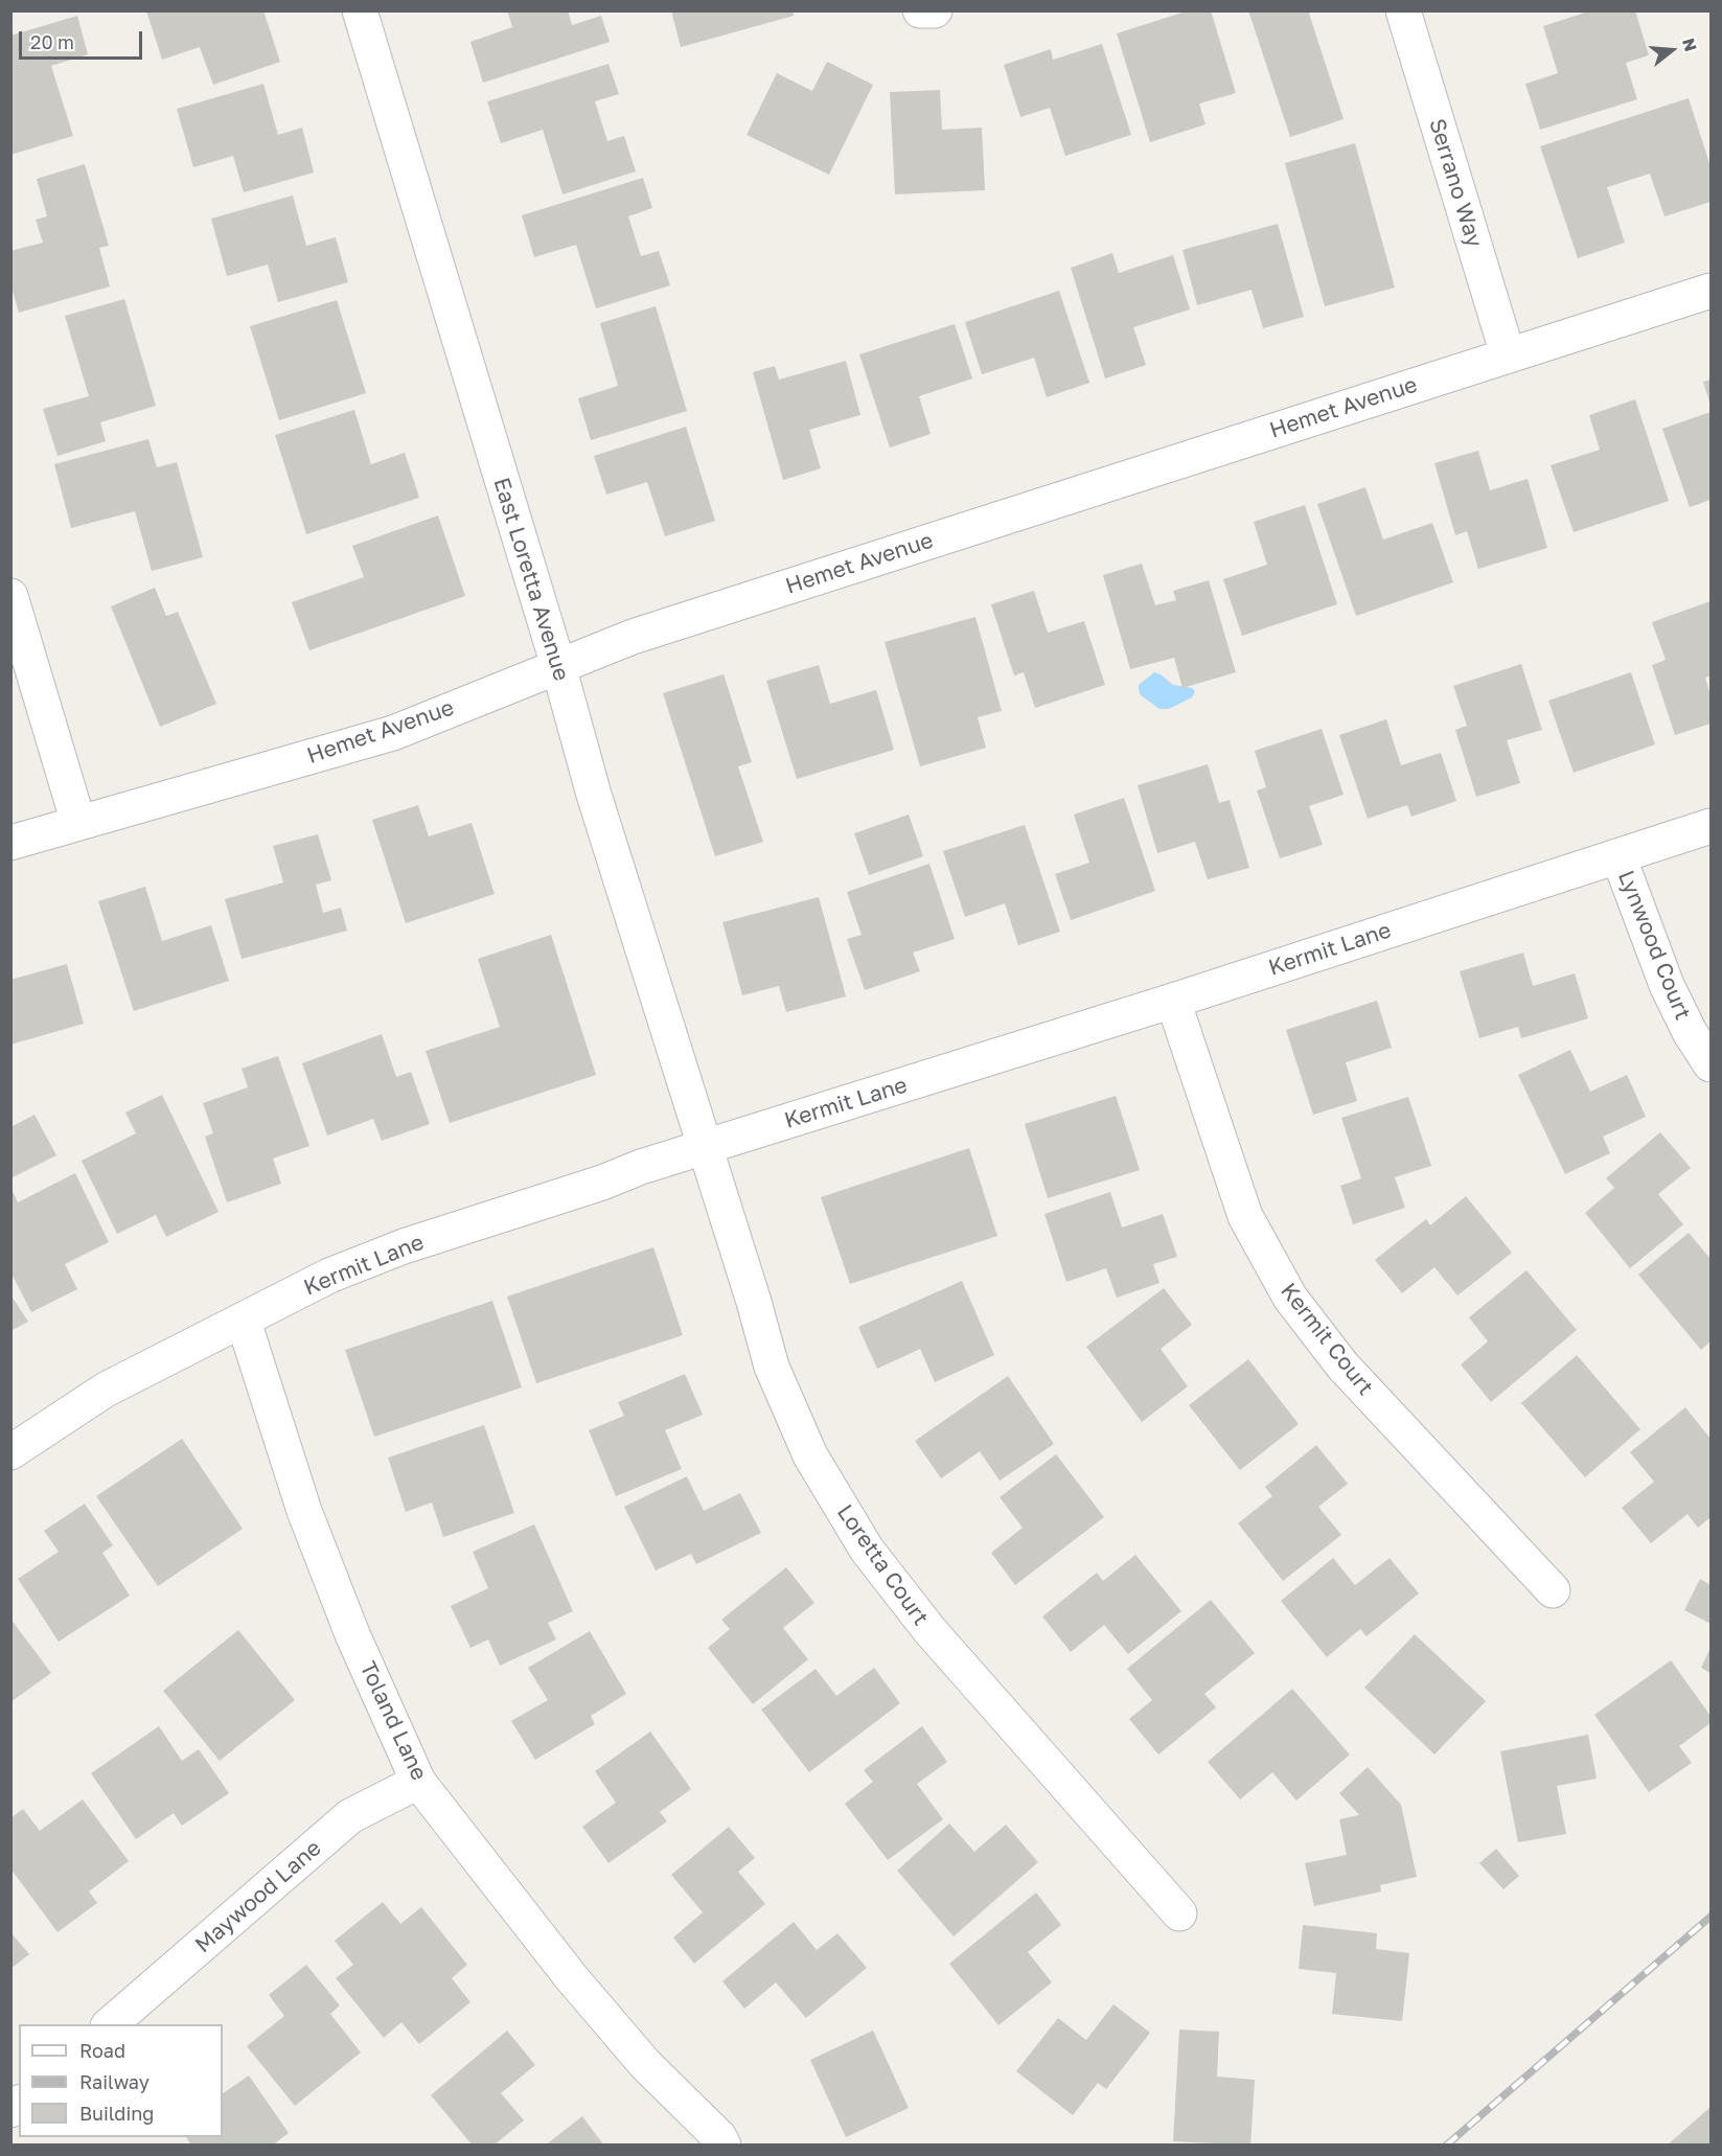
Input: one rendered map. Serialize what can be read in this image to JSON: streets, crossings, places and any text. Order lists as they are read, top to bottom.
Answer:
{
  "streets": {
    "street": [
      "Serrano Way",
      "Hemet Avenue",
      "East Loretta Avenue",
      "Lynwood Court",
      "Kermit Lane",
      "Kermit Court",
      "Loretta Court",
      "Toland Lane",
      "Maywood Lane"
    ]
  },
  "crossings": [
    ["Serrano Way", "Hemet Avenue"],
    ["Hemet Avenue", "East Loretta Avenue"],
    ["East Loretta Avenue", "Kermit Lane"],
    ["East Loretta Avenue", "Loretta Court"],
    ["Lynwood Court", "Kermit Lane"],
    ["Kermit Lane", "Kermit Court"],
    ["Kermit Lane", "Loretta Court"],
    ["Kermit Lane", "Toland Lane"],
    ["Toland Lane", "Maywood Lane"]
  ],
  "legend": ["Road", "Railway", "Building"],
  "scale_bar": "20 m",
  "north": "right"
}
